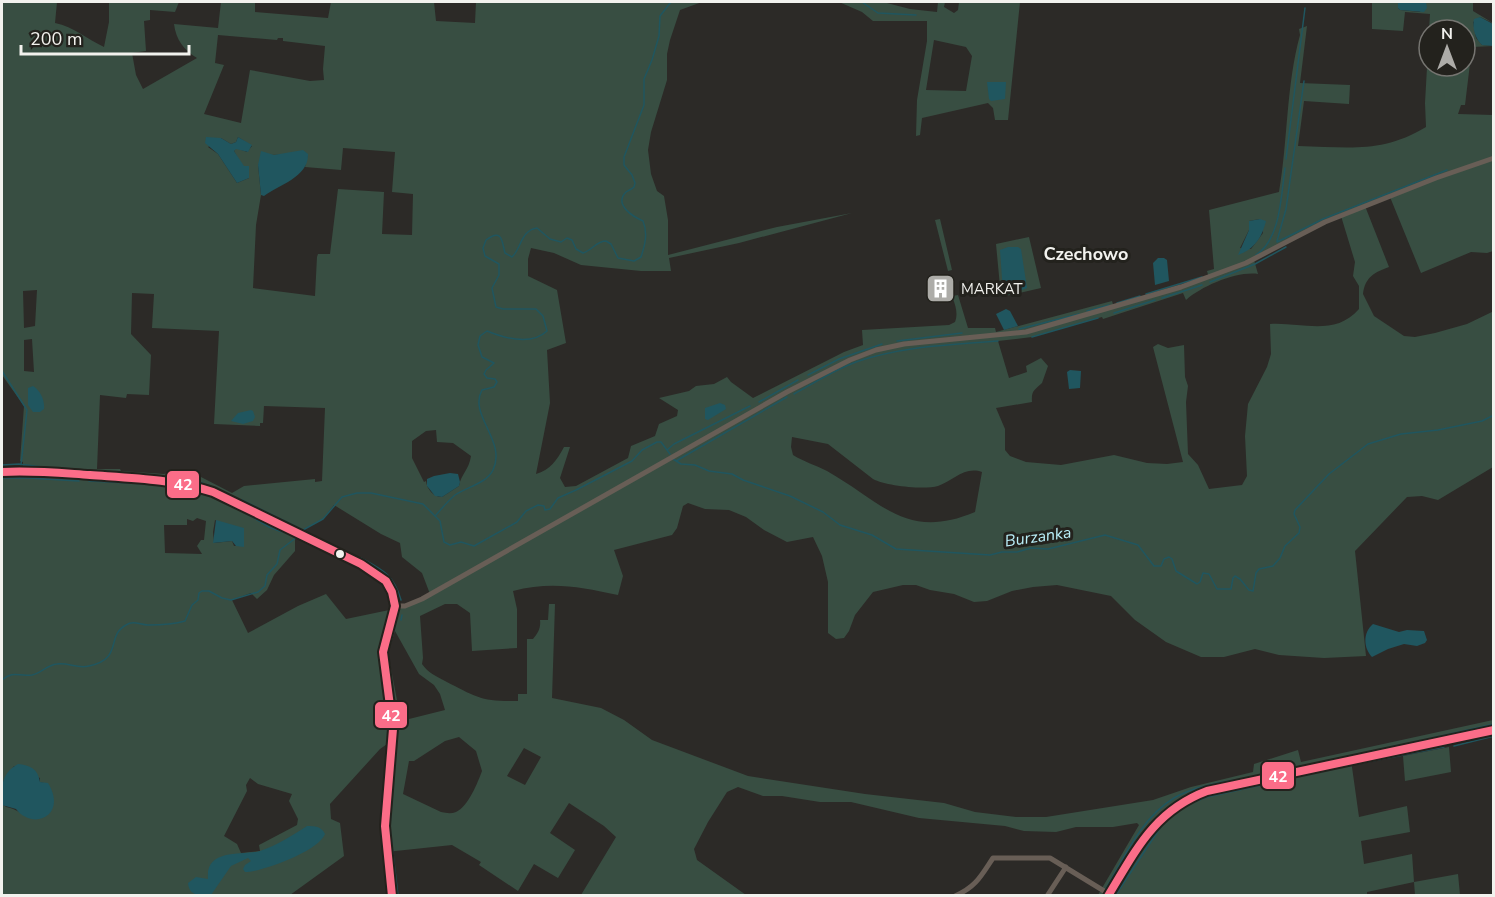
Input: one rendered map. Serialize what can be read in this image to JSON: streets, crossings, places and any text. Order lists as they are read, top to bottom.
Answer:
{
  "districts": ["Czechowo"],
  "water": ["Burzanka"],
  "places": {
    "building": ["MARKAT"]
  },
  "lines": ["transit line 42"],
  "scale_bar": "200 m",
  "north": "top"
}
